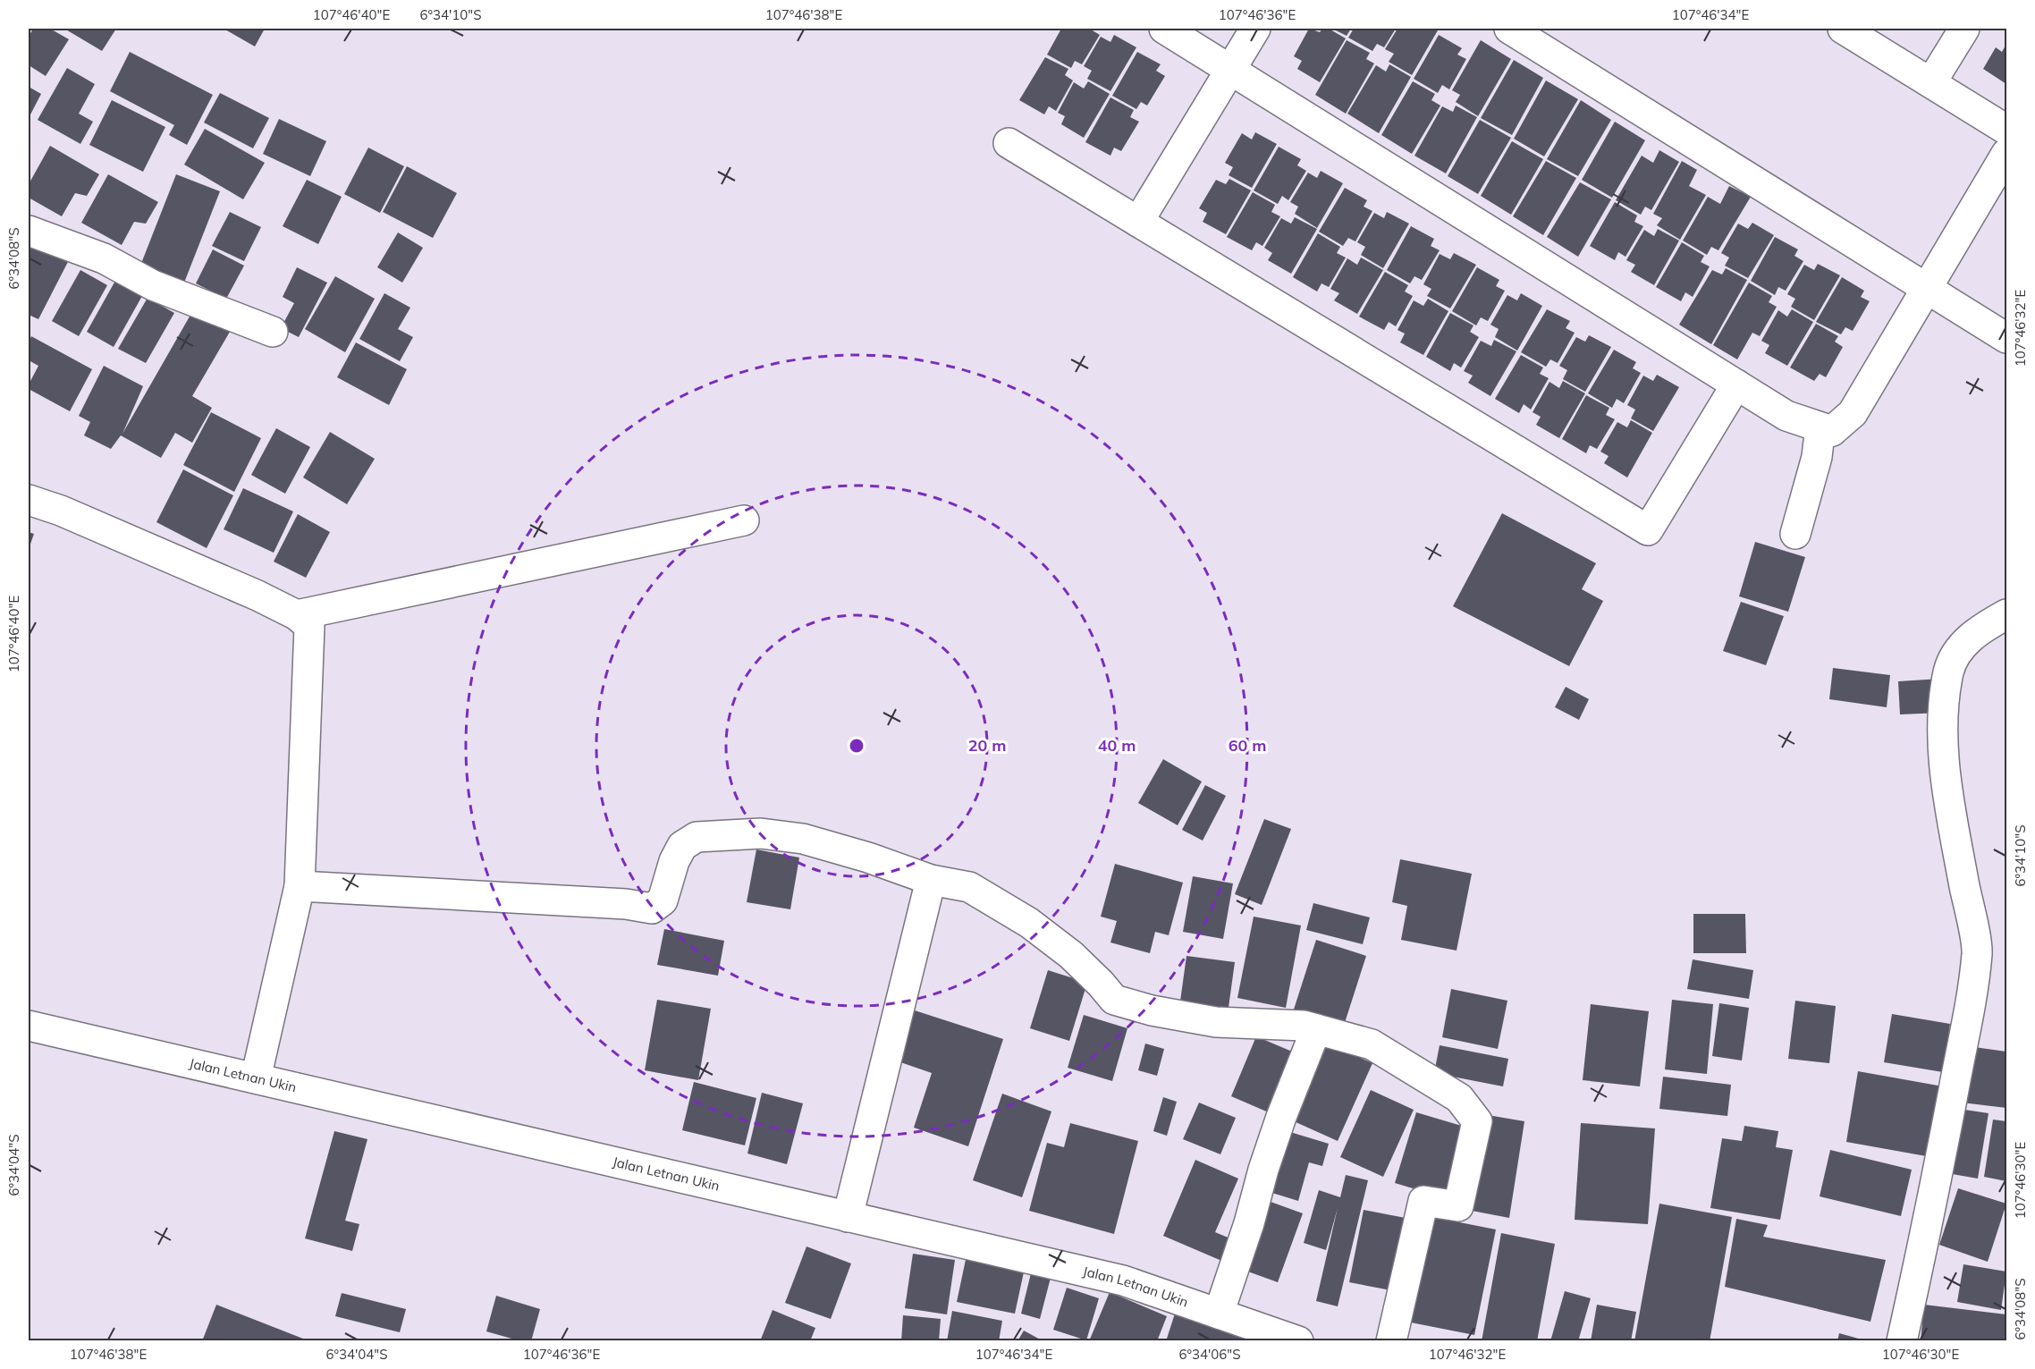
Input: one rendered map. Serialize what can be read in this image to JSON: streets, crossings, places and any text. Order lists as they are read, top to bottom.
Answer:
{
  "streets": {
    "street": ["Jalan Letnan Ukin"]
  },
  "coordinates": [
    "107°46'40\"E",
    "6°34'10\"S",
    "107°46'38\"E",
    "107°46'36\"E",
    "107°46'34\"E",
    "6°34'08\"S",
    "107°46'32\"E",
    "6°34'04\"S",
    "107°46'30\"E",
    "6°34'06\"S"
  ],
  "rings": ["20 m", "40 m", "60 m"]
}
